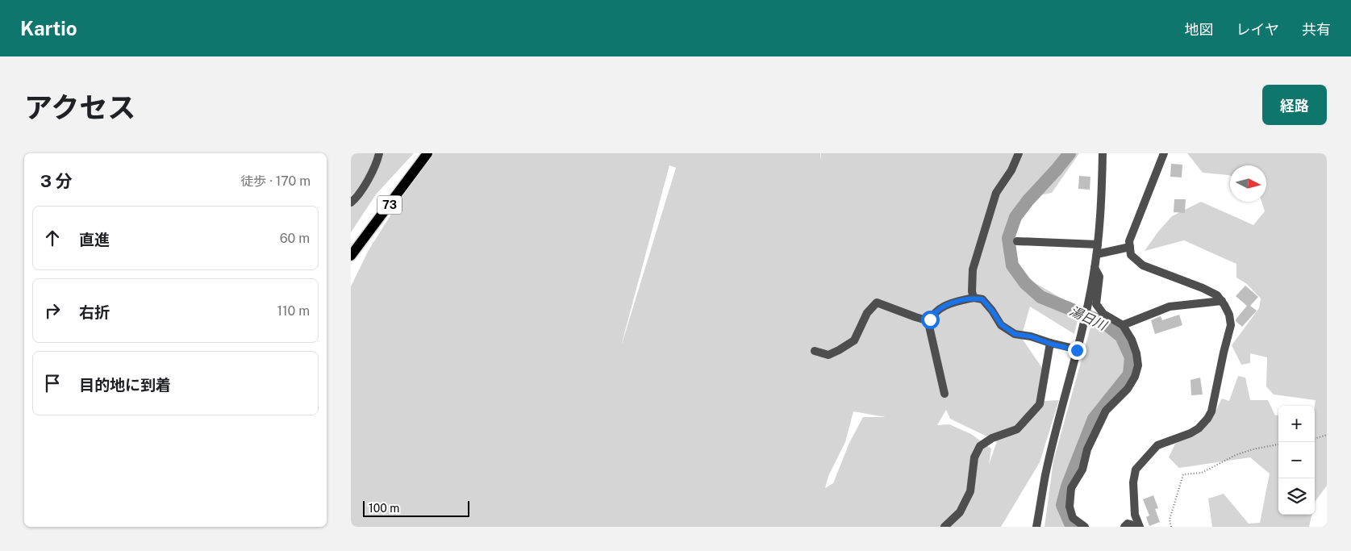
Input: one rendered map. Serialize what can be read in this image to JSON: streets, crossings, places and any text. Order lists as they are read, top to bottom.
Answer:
{
  "streets": {
    "main road": ["73"]
  },
  "water": ["湯日川"],
  "scale_bar": "100 m",
  "north": "right",
  "page": {
    "header": "Kartio",
    "nav": ["地図", "レイヤ", "共有"],
    "title": "アクセス",
    "buttons": "経路",
    "heading": ["3 分", "徒歩 · 170 m"],
    "list": [
      ["直進", "60 m"],
      ["右折", "110 m"],
      "目的地に到着"
    ],
    "map_buttons": ["+", "−"],
    "scale": "100 m"
  }
}
